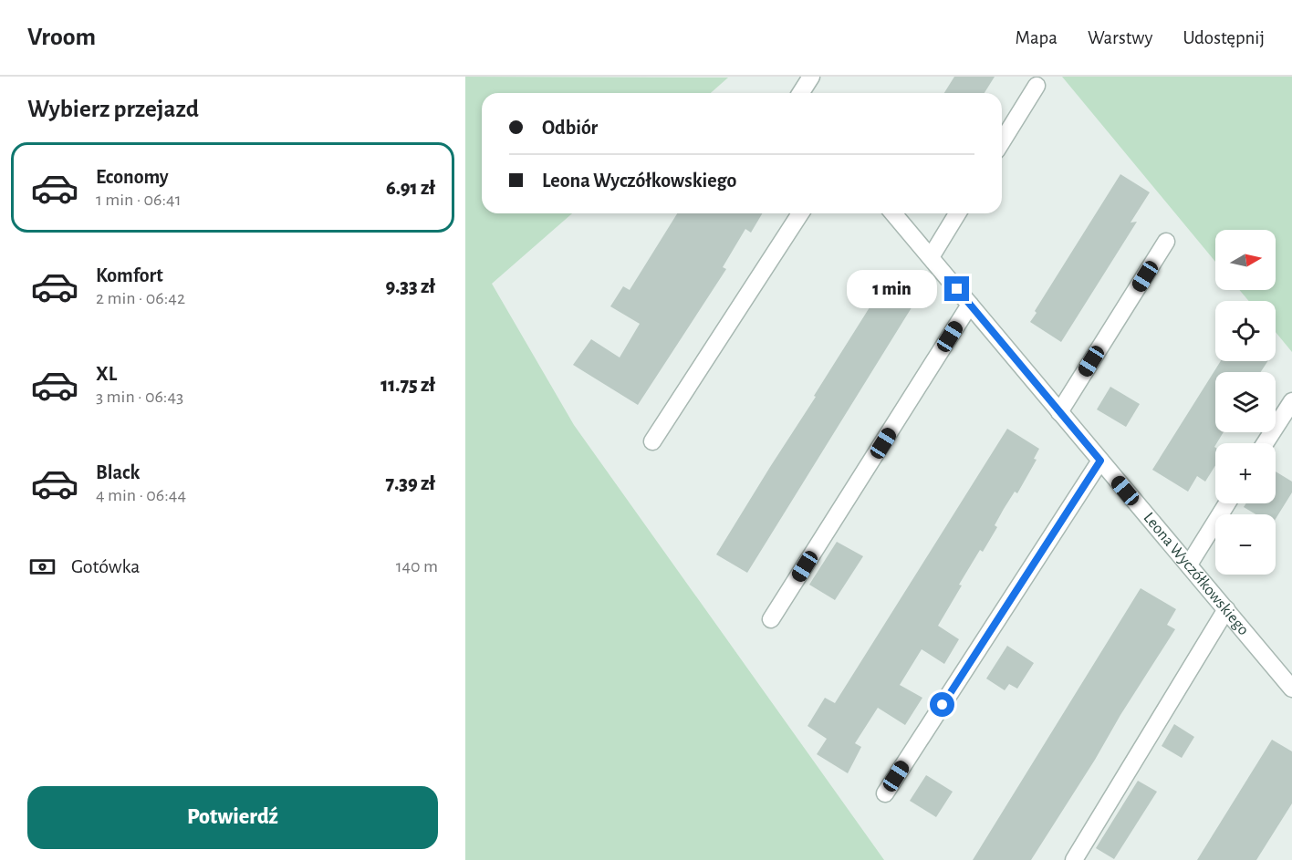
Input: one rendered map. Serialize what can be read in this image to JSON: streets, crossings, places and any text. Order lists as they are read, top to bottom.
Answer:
{
  "streets": {
    "street": ["Leona Wyczółkowskiego"]
  },
  "north": "right",
  "page": {
    "header": "Vroom",
    "nav": ["Mapa", "Warstwy", "Udostępnij"],
    "heading": "Wybierz przejazd",
    "banner": ["Odbiór", "Leona Wyczółkowskiego"],
    "list": [
      {
        "name": "Economy",
        "note": "1 min · 06:41",
        "value": "6.91 zł"
      },
      {
        "name": "Komfort",
        "note": "2 min · 06:42",
        "value": "9.33 zł"
      },
      {
        "name": "XL",
        "note": "3 min · 06:43",
        "value": "11.75 zł"
      },
      {
        "name": "Black",
        "note": "4 min · 06:44",
        "value": "7.39 zł"
      }
    ],
    "map_buttons": ["+", "−"],
    "bubble": "1 min",
    "pay": ["Gotówka", "140 m"],
    "buttons": "Potwierdź"
  }
}
